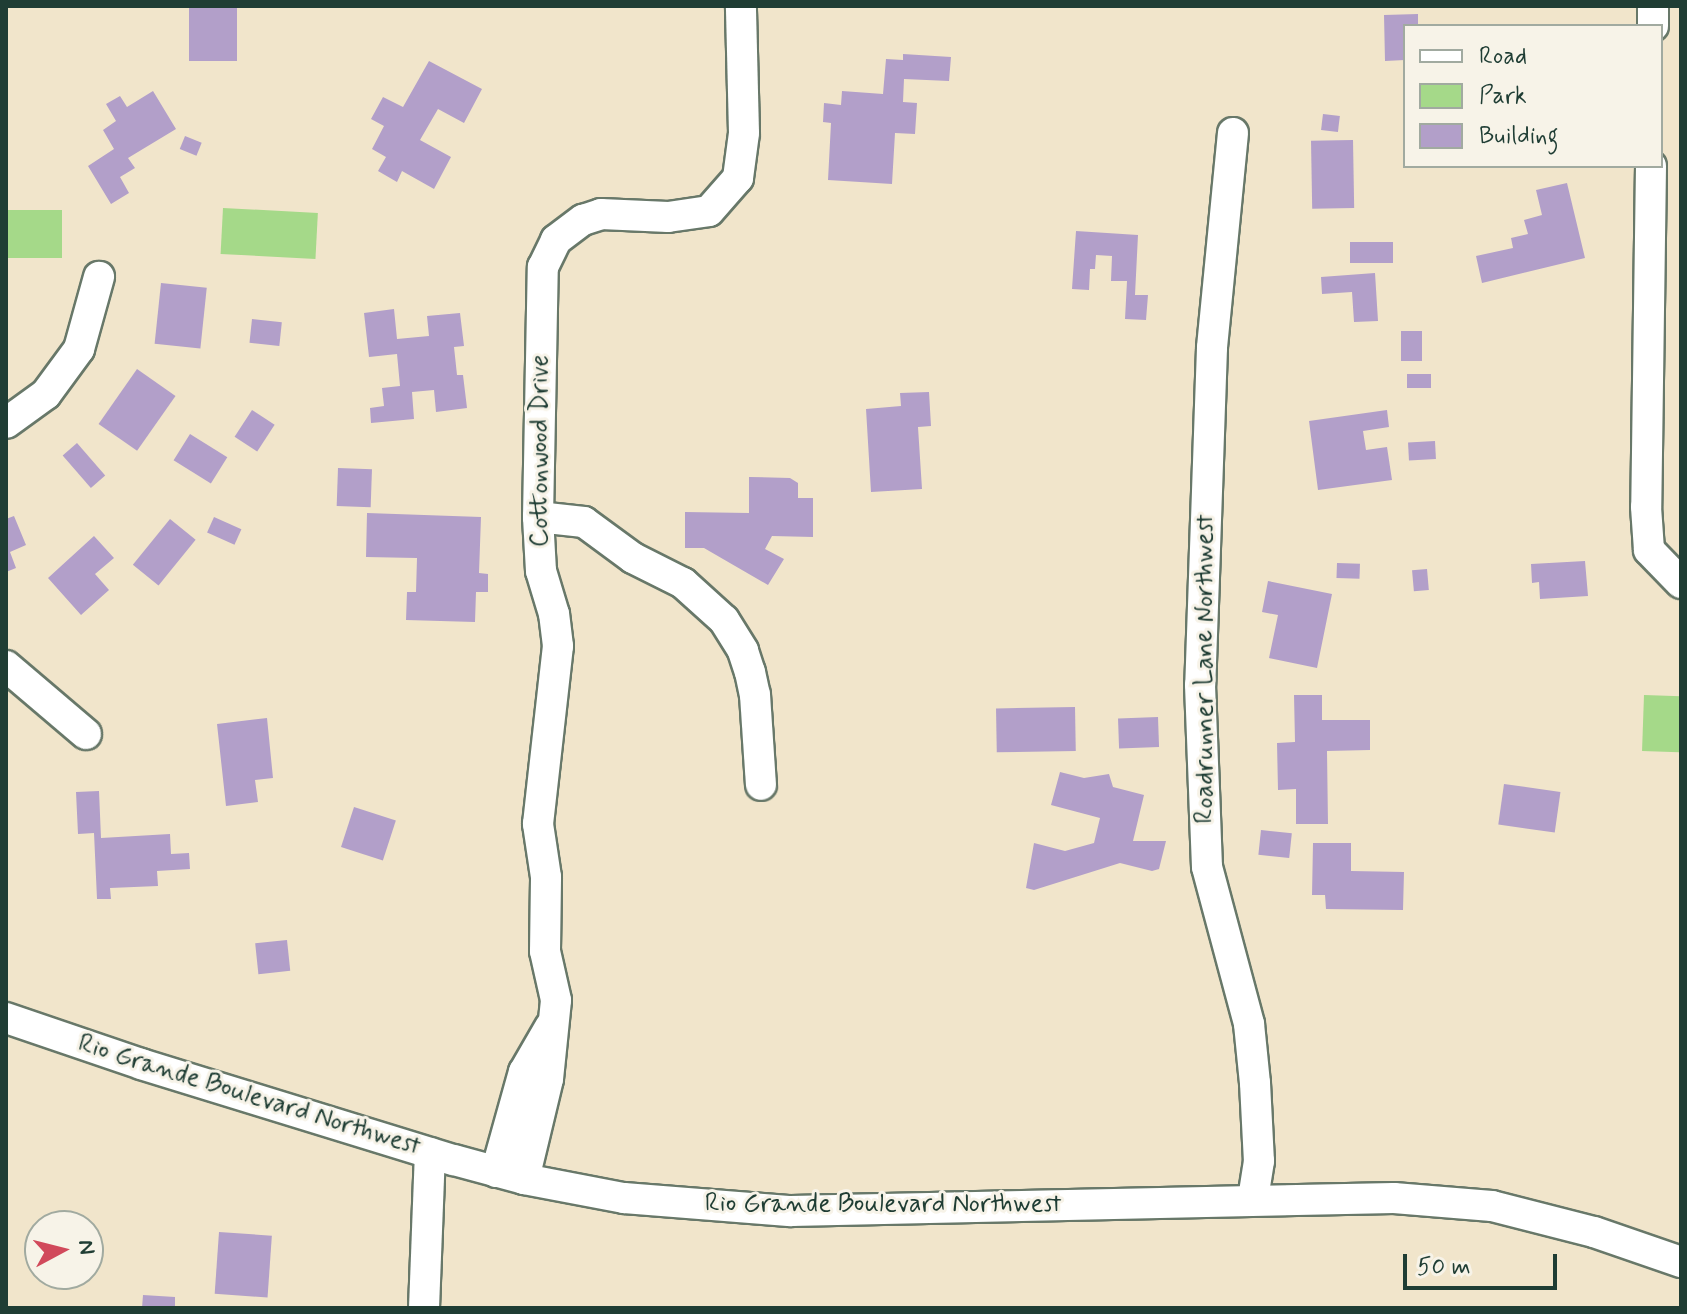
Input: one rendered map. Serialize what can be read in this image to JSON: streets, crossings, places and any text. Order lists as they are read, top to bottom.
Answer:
{
  "streets": {
    "street": ["Cottonwood Drive", "Roadrunner Lane Northwest", "Rio Grande Boulevard Northwest"]
  },
  "crossings": [
    ["Cottonwood Drive", "Rio Grande Boulevard Northwest"],
    ["Roadrunner Lane Northwest", "Rio Grande Boulevard Northwest"]
  ],
  "legend": ["Road", "Park", "Building"],
  "scale_bar": "50 m",
  "north": "right"
}
